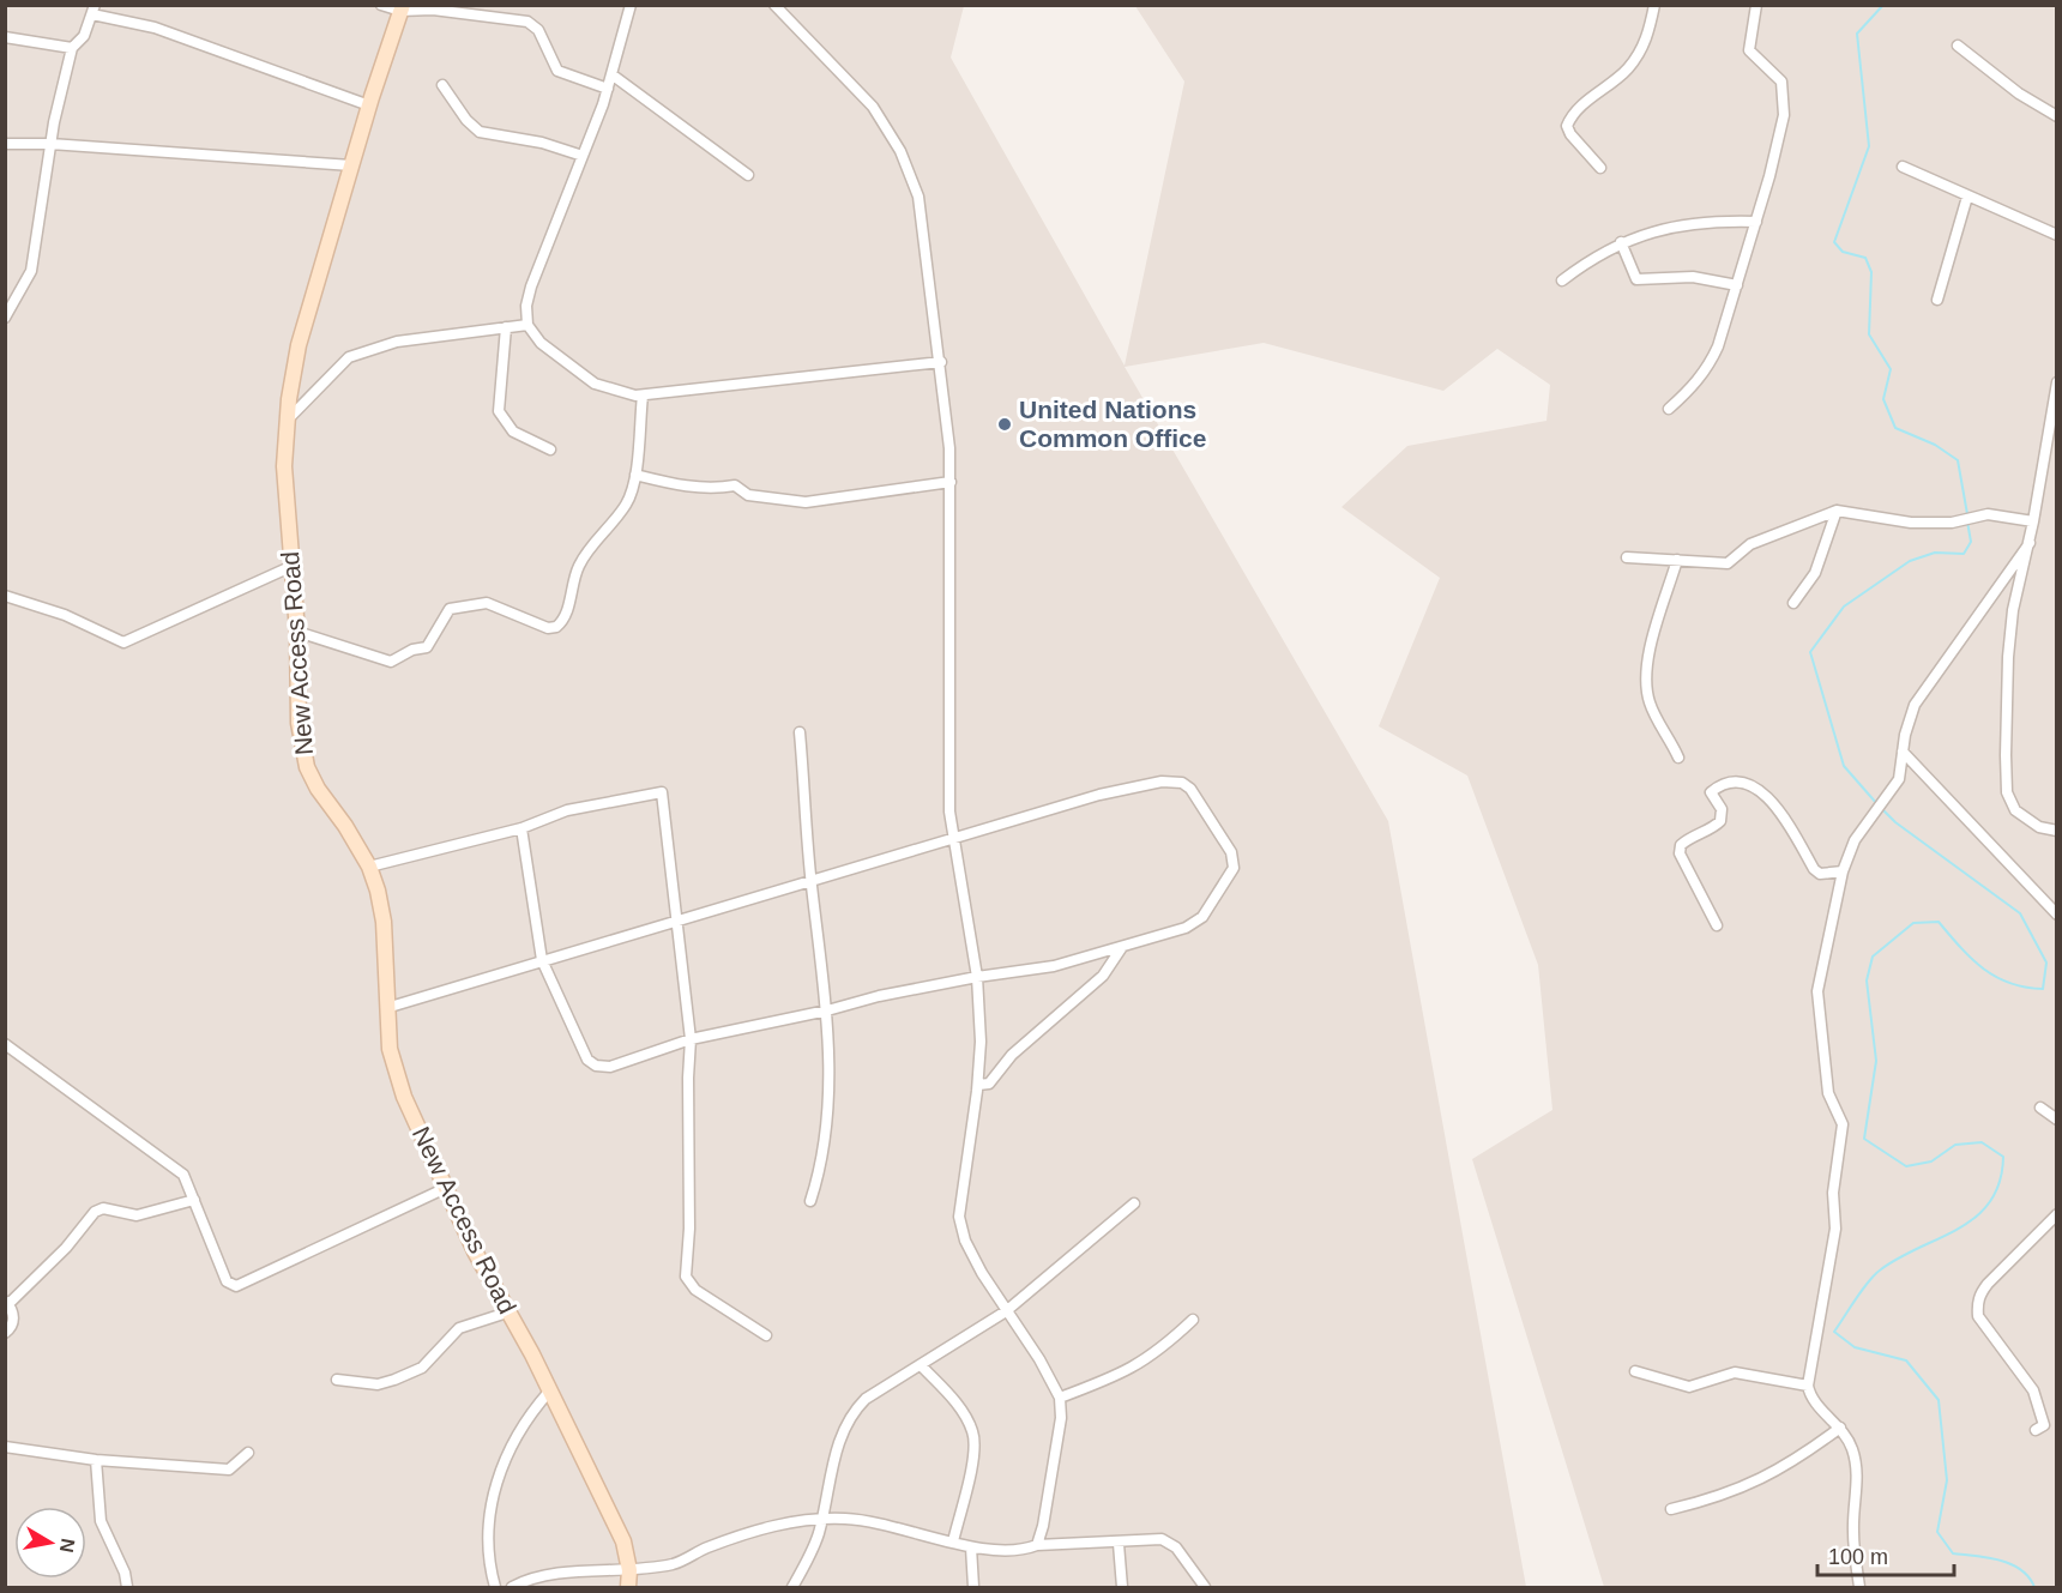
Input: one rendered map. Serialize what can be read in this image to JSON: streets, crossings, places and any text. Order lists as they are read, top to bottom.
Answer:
{
  "streets": {
    "main road": ["New Access Road"]
  },
  "places": ["United Nations Common Office"],
  "scale_bar": "100 m",
  "north": "right"
}
